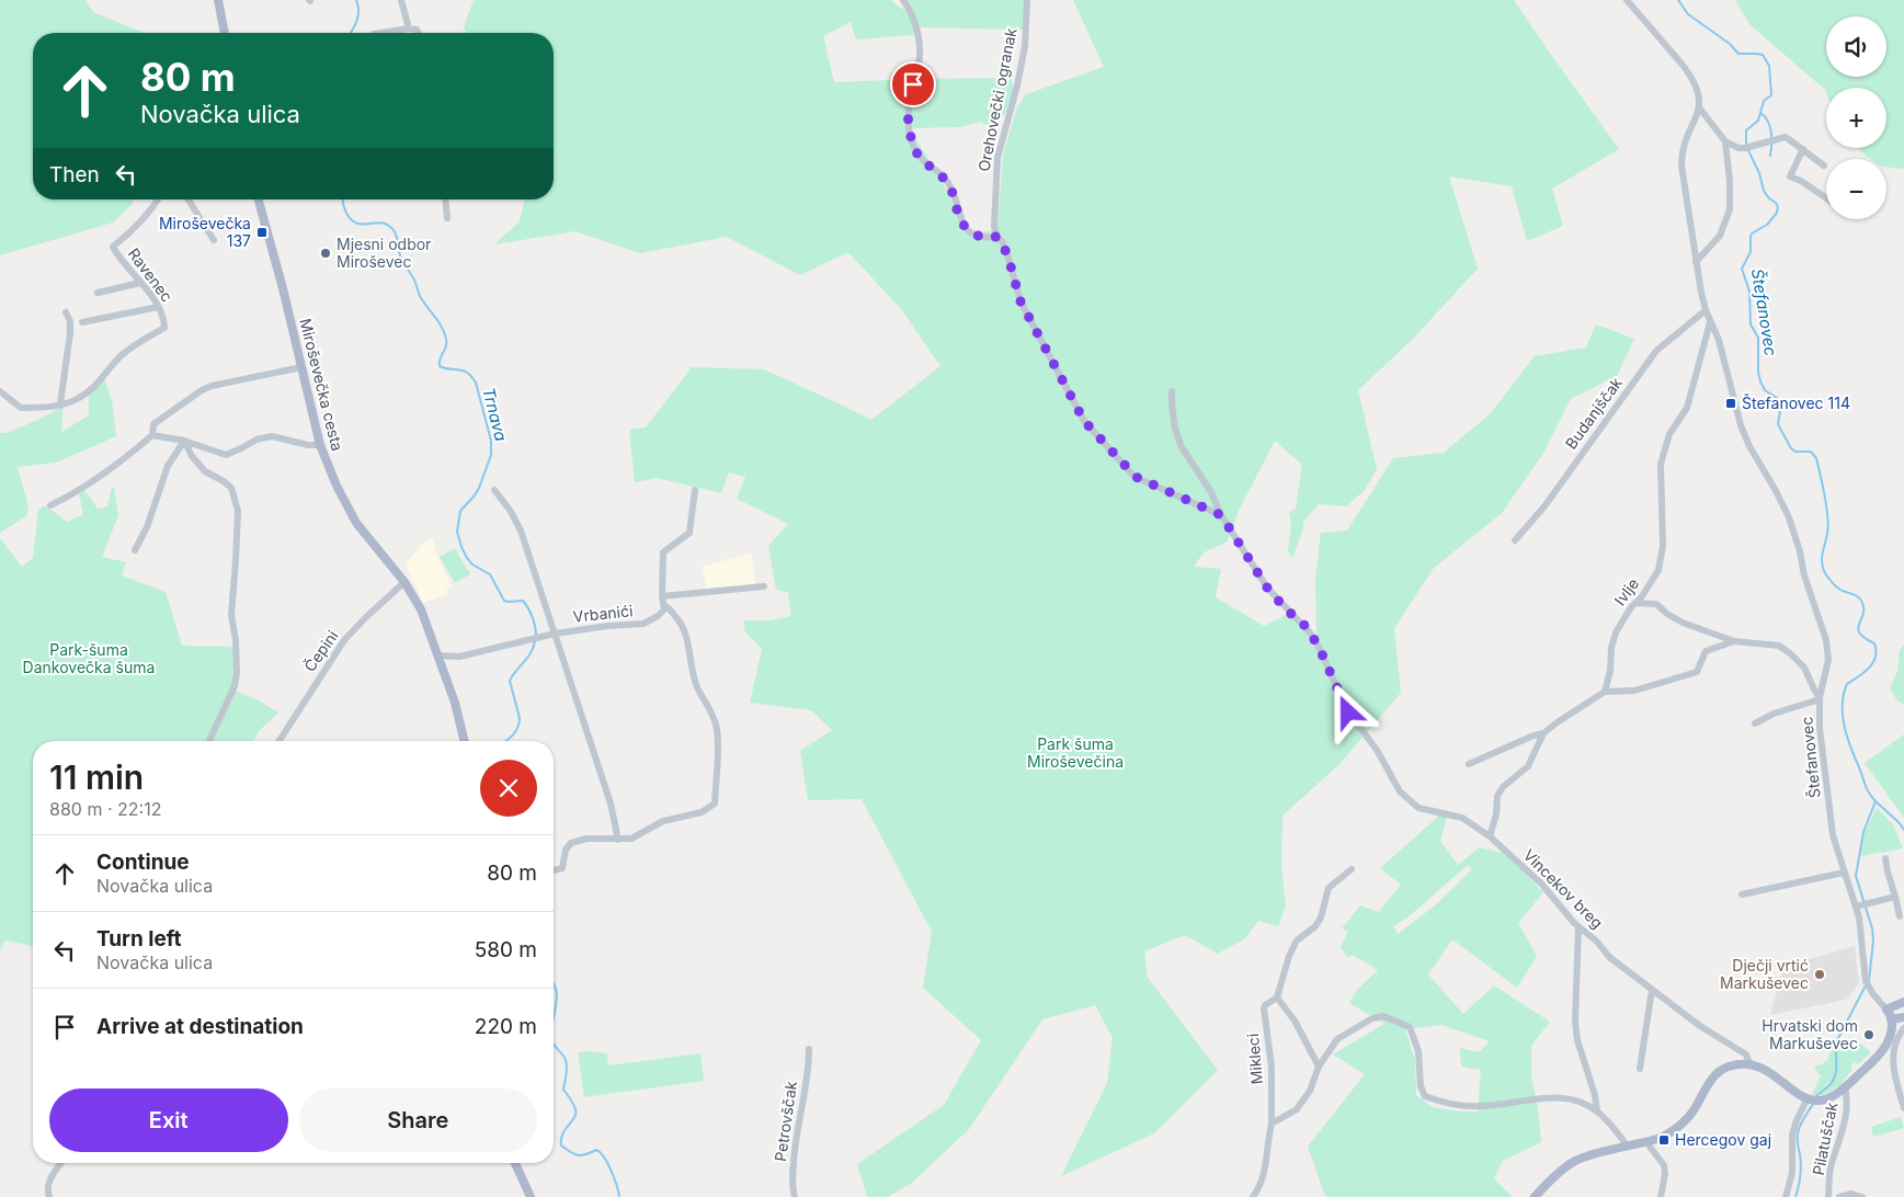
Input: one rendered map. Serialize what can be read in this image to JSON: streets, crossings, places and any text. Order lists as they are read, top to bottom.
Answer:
{
  "streets": {
    "main road": ["Miroševečka cesta"],
    "street": [
      "Orehovečki ogranak",
      "Ravenec",
      "Budanjščak",
      "Ivlje",
      "Vrbanići",
      "Čepini",
      "Štefanovec",
      "Vincekov breg",
      "Mikleci",
      "Petrovščak",
      "Pilatuščak"
    ]
  },
  "crossings": [
    ["Miroševečka cesta", "Vrbanići"],
    ["Miroševečka cesta", "Čepini"],
    ["Budanjščak", "Štefanovec"],
    ["Ivlje", "Štefanovec"]
  ],
  "water": ["Štefanovec", "Trnava"],
  "parks": ["Park-šuma Dankovečka šuma", "Park šuma Miroševečina"],
  "places": {
    "transit": ["Miroševečka 137", "Štefanovec 114", "Hercegov gaj"],
    "other": ["Mjesni odbor Miroševec", "Dječji vrtić Markuševec", "Hrvatski dom Markuševec"]
  },
  "page": {
    "map_buttons": ["+", "−"],
    "turn": ["80 m", "Novačka ulica"],
    "then": "Then",
    "heading": ["11 min", "880 m · 22:12"],
    "list": [
      {
        "name": "Continue",
        "note": "Novačka ulica",
        "value": "80 m"
      },
      {
        "name": "Turn left",
        "note": "Novačka ulica",
        "value": "580 m"
      },
      {
        "name": "Arrive at destination",
        "value": "220 m"
      }
    ],
    "buttons": ["Exit", "Share"]
  }
}
